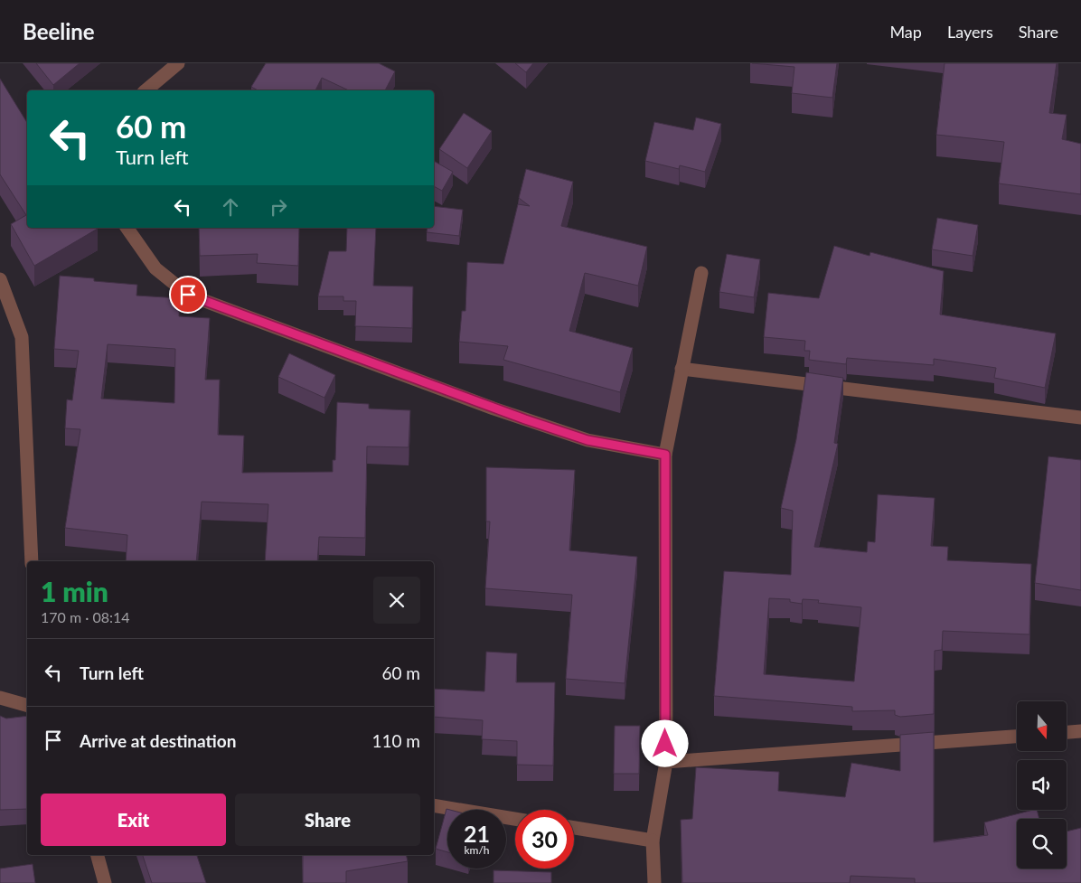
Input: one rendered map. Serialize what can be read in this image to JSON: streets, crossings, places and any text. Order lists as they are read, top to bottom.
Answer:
{
  "north": "bottom",
  "page": {
    "header": "Beeline",
    "nav": ["Map", "Layers", "Share"],
    "turn": ["60 m", "Turn left"],
    "heading": ["1 min", "170 m · 08:14"],
    "list": [
      {
        "name": "Turn left",
        "value": "60 m"
      },
      {
        "name": "Arrive at destination",
        "value": "110 m"
      }
    ],
    "buttons": ["Exit", "Share"],
    "speed": "21 km/h",
    "limit": "30"
  }
}
